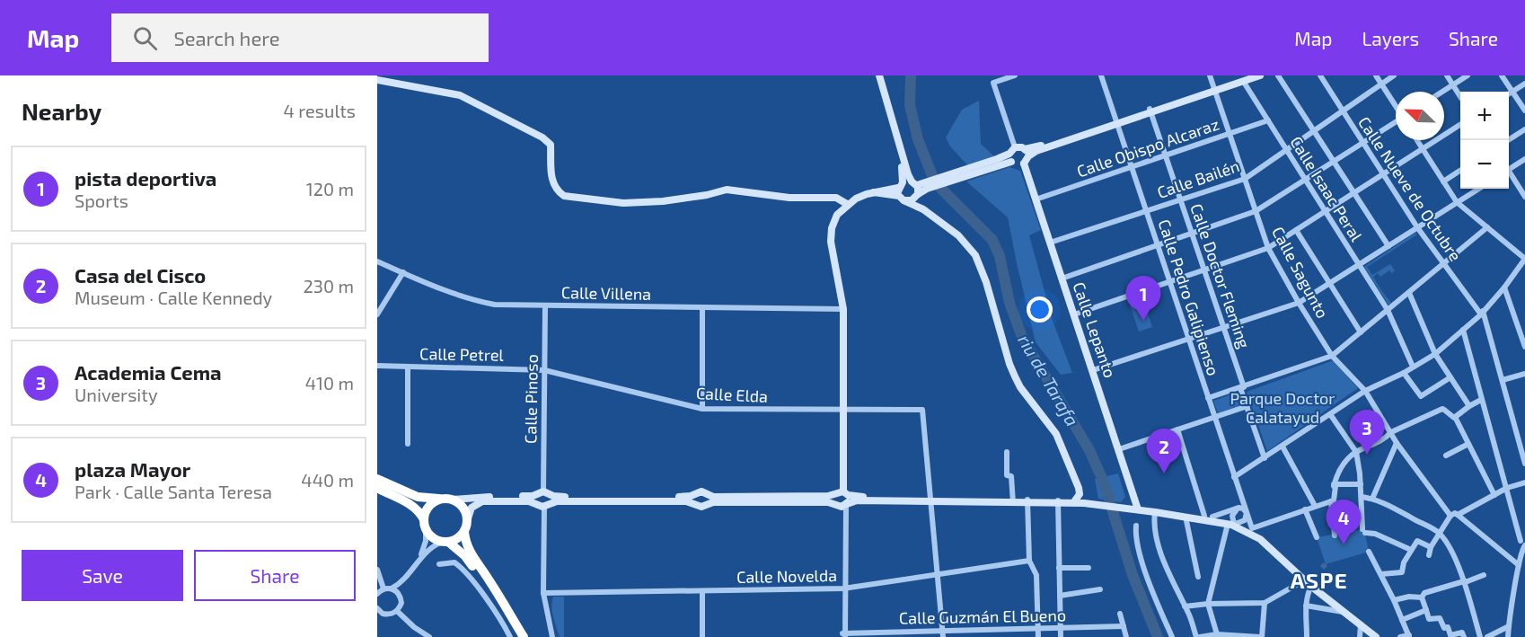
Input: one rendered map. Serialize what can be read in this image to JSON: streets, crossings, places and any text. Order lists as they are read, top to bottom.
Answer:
{
  "streets": {
    "street": [
      "Calle Obispo Alcaraz",
      "Calle Bailén",
      "Calle Isaac Peral",
      "Calle Nueve de Octubre",
      "Calle Sagunto",
      "Calle Doctor Fleming",
      "Calle Villena",
      "Calle Pedro Galipienso",
      "Calle Lepanto",
      "Calle Petrel",
      "Calle Elda",
      "Calle Pinoso",
      "Calle Novelda",
      "Calle Guzmán El Bueno"
    ]
  },
  "crossings": [
    ["Calle Obispo Alcaraz", "Calle Isaac Peral"],
    ["Calle Obispo Alcaraz", "Calle Sagunto"],
    ["Calle Obispo Alcaraz", "Calle Doctor Fleming"],
    ["Calle Obispo Alcaraz", "Calle Pedro Galipienso"],
    ["Calle Obispo Alcaraz", "Calle Lepanto"],
    ["Calle Bailén", "Calle Isaac Peral"],
    ["Calle Bailén", "Calle Nueve de Octubre"],
    ["Calle Bailén", "Calle Sagunto"],
    ["Calle Bailén", "Calle Doctor Fleming"],
    ["Calle Bailén", "Calle Pedro Galipienso"],
    ["Calle Bailén", "Calle Lepanto"],
    ["Calle Villena", "Calle Pinoso"],
    ["Calle Petrel", "Calle Elda"],
    ["Calle Petrel", "Calle Pinoso"],
    ["Calle Elda", "Calle Pinoso"]
  ],
  "districts": ["ASPE"],
  "water": ["riu de Tarafa"],
  "parks": ["Parque Doctor Calatayud"],
  "north": "top left",
  "page": {
    "header": "Map",
    "search": "Search here",
    "nav": ["Map", "Layers", "Share"],
    "heading": ["Nearby", "4 results"],
    "map_buttons": ["+", "−"],
    "list": [
      {
        "mark": "1",
        "name": "pista deportiva",
        "note": "Sports",
        "value": "120 m"
      },
      {
        "mark": "2",
        "name": "Casa del Cisco",
        "note": "Museum · Calle Kennedy",
        "value": "230 m"
      },
      {
        "mark": "3",
        "name": "Academia Cema",
        "note": "University",
        "value": "410 m"
      },
      {
        "mark": "4",
        "name": "plaza Mayor",
        "note": "Park · Calle Santa Teresa",
        "value": "440 m"
      }
    ],
    "pins": [
      "1",
      "3",
      "2",
      "4"
    ],
    "buttons": ["Save", "Share"]
  }
}
